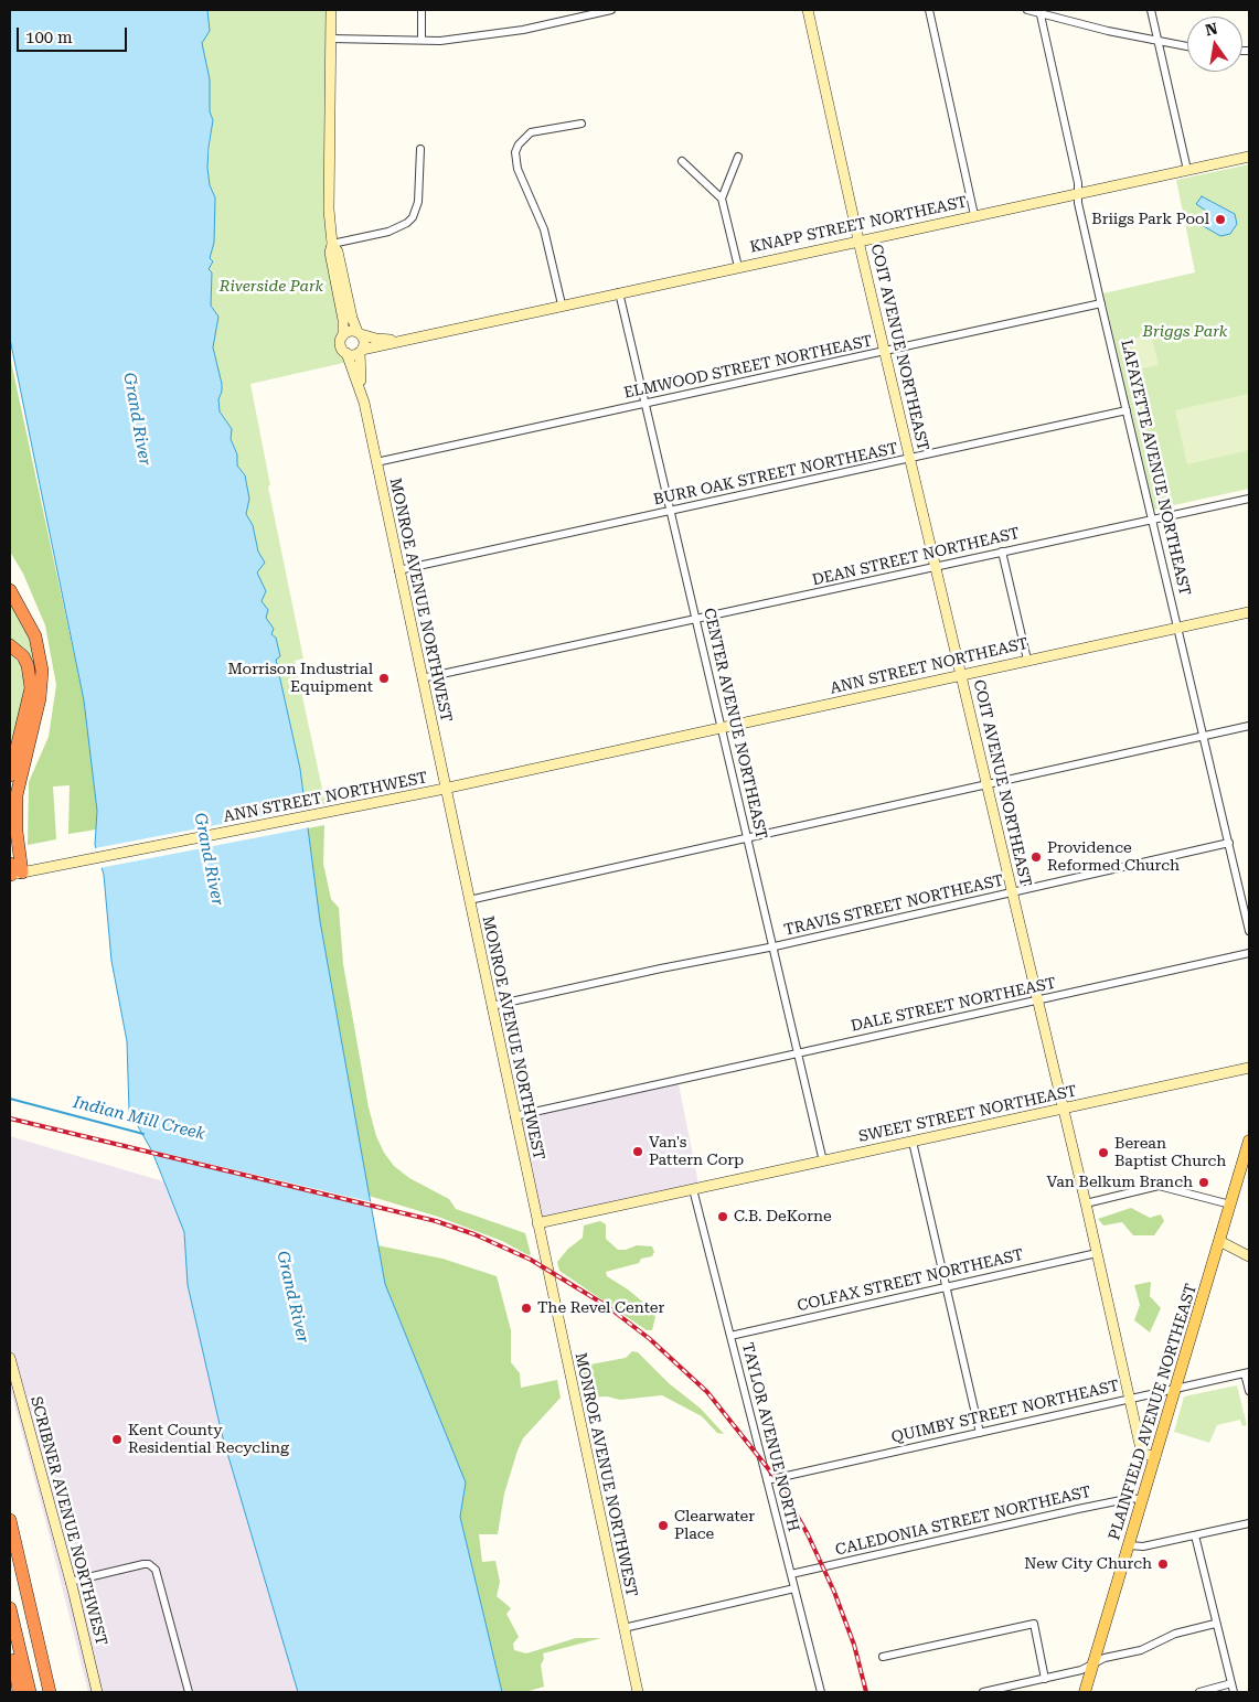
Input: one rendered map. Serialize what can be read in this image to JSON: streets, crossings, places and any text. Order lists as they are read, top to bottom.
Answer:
{
  "streets": {
    "main road": ["PLAINFIELD AVENUE NORTHEAST"],
    "street": [
      "KNAPP STREET NORTHEAST",
      "COIT AVENUE NORTHEAST",
      "ELMWOOD STREET NORTHEAST",
      "LAFAYETTE AVENUE NORTHEAST",
      "BURR OAK STREET NORTHEAST",
      "DEAN STREET NORTHEAST",
      "MONROE AVENUE NORTHWEST",
      "ANN STREET NORTHEAST",
      "CENTER AVENUE NORTHEAST",
      "ANN STREET NORTHWEST",
      "TRAVIS STREET NORTHEAST",
      "DALE STREET NORTHEAST",
      "SWEET STREET NORTHEAST",
      "COLFAX STREET NORTHEAST",
      "QUIMBY STREET NORTHEAST",
      "TAYLOR AVENUE NORTH",
      "SCRIBNER AVENUE NORTHWEST",
      "CALEDONIA STREET NORTHEAST"
    ]
  },
  "crossings": [
    ["KNAPP STREET NORTHEAST", "COIT AVENUE NORTHEAST"],
    ["KNAPP STREET NORTHEAST", "LAFAYETTE AVENUE NORTHEAST"],
    ["KNAPP STREET NORTHEAST", "CENTER AVENUE NORTHEAST"],
    ["COIT AVENUE NORTHEAST", "ELMWOOD STREET NORTHEAST"],
    ["COIT AVENUE NORTHEAST", "BURR OAK STREET NORTHEAST"],
    ["COIT AVENUE NORTHEAST", "DEAN STREET NORTHEAST"],
    ["COIT AVENUE NORTHEAST", "ANN STREET NORTHEAST"],
    ["COIT AVENUE NORTHEAST", "TRAVIS STREET NORTHEAST"],
    ["COIT AVENUE NORTHEAST", "DALE STREET NORTHEAST"],
    ["COIT AVENUE NORTHEAST", "SWEET STREET NORTHEAST"],
    ["COIT AVENUE NORTHEAST", "COLFAX STREET NORTHEAST"],
    ["COIT AVENUE NORTHEAST", "QUIMBY STREET NORTHEAST"],
    ["COIT AVENUE NORTHEAST", "PLAINFIELD AVENUE NORTHEAST"],
    ["ELMWOOD STREET NORTHEAST", "LAFAYETTE AVENUE NORTHEAST"],
    ["ELMWOOD STREET NORTHEAST", "MONROE AVENUE NORTHWEST"],
    ["ELMWOOD STREET NORTHEAST", "CENTER AVENUE NORTHEAST"],
    ["LAFAYETTE AVENUE NORTHEAST", "BURR OAK STREET NORTHEAST"],
    ["LAFAYETTE AVENUE NORTHEAST", "DEAN STREET NORTHEAST"],
    ["LAFAYETTE AVENUE NORTHEAST", "ANN STREET NORTHEAST"],
    ["LAFAYETTE AVENUE NORTHEAST", "TRAVIS STREET NORTHEAST"],
    ["BURR OAK STREET NORTHEAST", "MONROE AVENUE NORTHWEST"],
    ["BURR OAK STREET NORTHEAST", "CENTER AVENUE NORTHEAST"],
    ["DEAN STREET NORTHEAST", "MONROE AVENUE NORTHWEST"],
    ["DEAN STREET NORTHEAST", "CENTER AVENUE NORTHEAST"],
    ["MONROE AVENUE NORTHWEST", "ANN STREET NORTHWEST"],
    ["MONROE AVENUE NORTHWEST", "TRAVIS STREET NORTHEAST"],
    ["MONROE AVENUE NORTHWEST", "DALE STREET NORTHEAST"],
    ["MONROE AVENUE NORTHWEST", "SWEET STREET NORTHEAST"],
    ["ANN STREET NORTHEAST", "CENTER AVENUE NORTHEAST"],
    ["ANN STREET NORTHEAST", "ANN STREET NORTHWEST"],
    ["CENTER AVENUE NORTHEAST", "TRAVIS STREET NORTHEAST"],
    ["CENTER AVENUE NORTHEAST", "DALE STREET NORTHEAST"],
    ["CENTER AVENUE NORTHEAST", "SWEET STREET NORTHEAST"],
    ["SWEET STREET NORTHEAST", "TAYLOR AVENUE NORTH"],
    ["COLFAX STREET NORTHEAST", "TAYLOR AVENUE NORTH"],
    ["QUIMBY STREET NORTHEAST", "PLAINFIELD AVENUE NORTHEAST"],
    ["QUIMBY STREET NORTHEAST", "TAYLOR AVENUE NORTH"],
    ["PLAINFIELD AVENUE NORTHEAST", "CALEDONIA STREET NORTHEAST"],
    ["TAYLOR AVENUE NORTH", "CALEDONIA STREET NORTHEAST"]
  ],
  "water": ["Grand River", "Indian Mill Creek"],
  "parks": ["Riverside Park", "Briggs Park"],
  "places": [
    "Briigs Park Pool",
    "Morrison Industrial Equipment",
    "Providence Reformed Church",
    "Van's Pattern Corp",
    "Berean Baptist Church",
    "Van Belkum Branch",
    "C.B. DeKorne",
    "The Revel Center",
    "Kent County Residential Recycling",
    "Clearwater Place",
    "New City Church"
  ],
  "scale_bar": "100 m",
  "north": "top"
}
